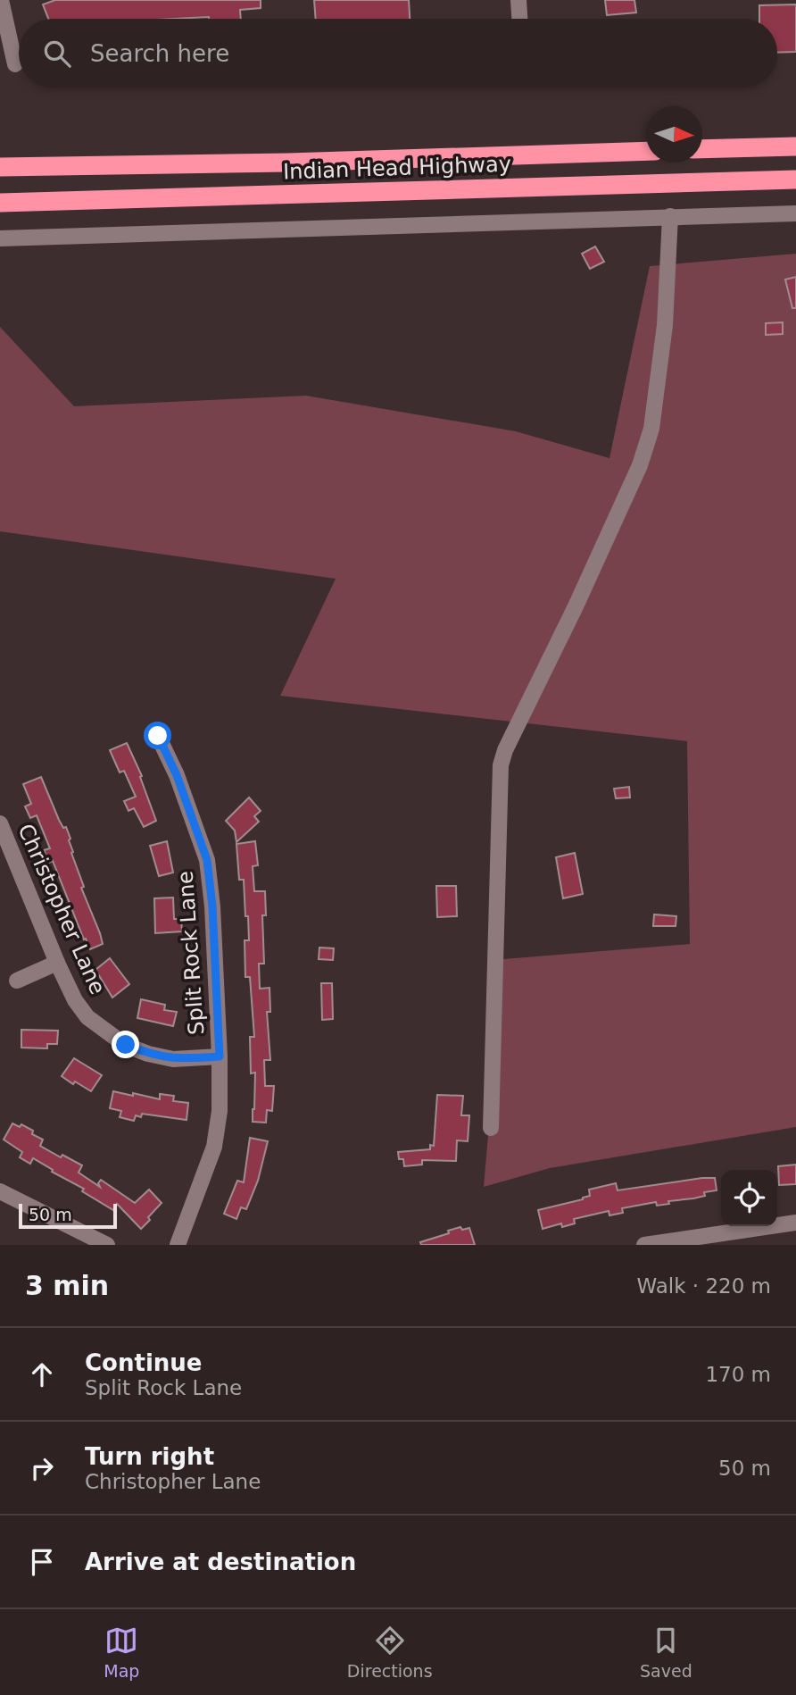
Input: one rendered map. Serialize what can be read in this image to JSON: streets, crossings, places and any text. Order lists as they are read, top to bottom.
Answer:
{
  "streets": {
    "highway": ["Indian Head Highway"],
    "street": ["Christopher Lane", "Split Rock Lane"]
  },
  "crossings": [
    ["Christopher Lane", "Split Rock Lane"]
  ],
  "scale_bar": "50 m",
  "north": "right",
  "page": {
    "search": "Search here",
    "scale": "50 m",
    "heading": ["3 min", "Walk · 220 m"],
    "list": [
      ["Continue", "Split Rock Lane", "170 m"],
      ["Turn right", "Christopher Lane", "50 m"],
      "Arrive at destination"
    ],
    "nav": ["Map", "Directions", "Saved"]
  }
}
